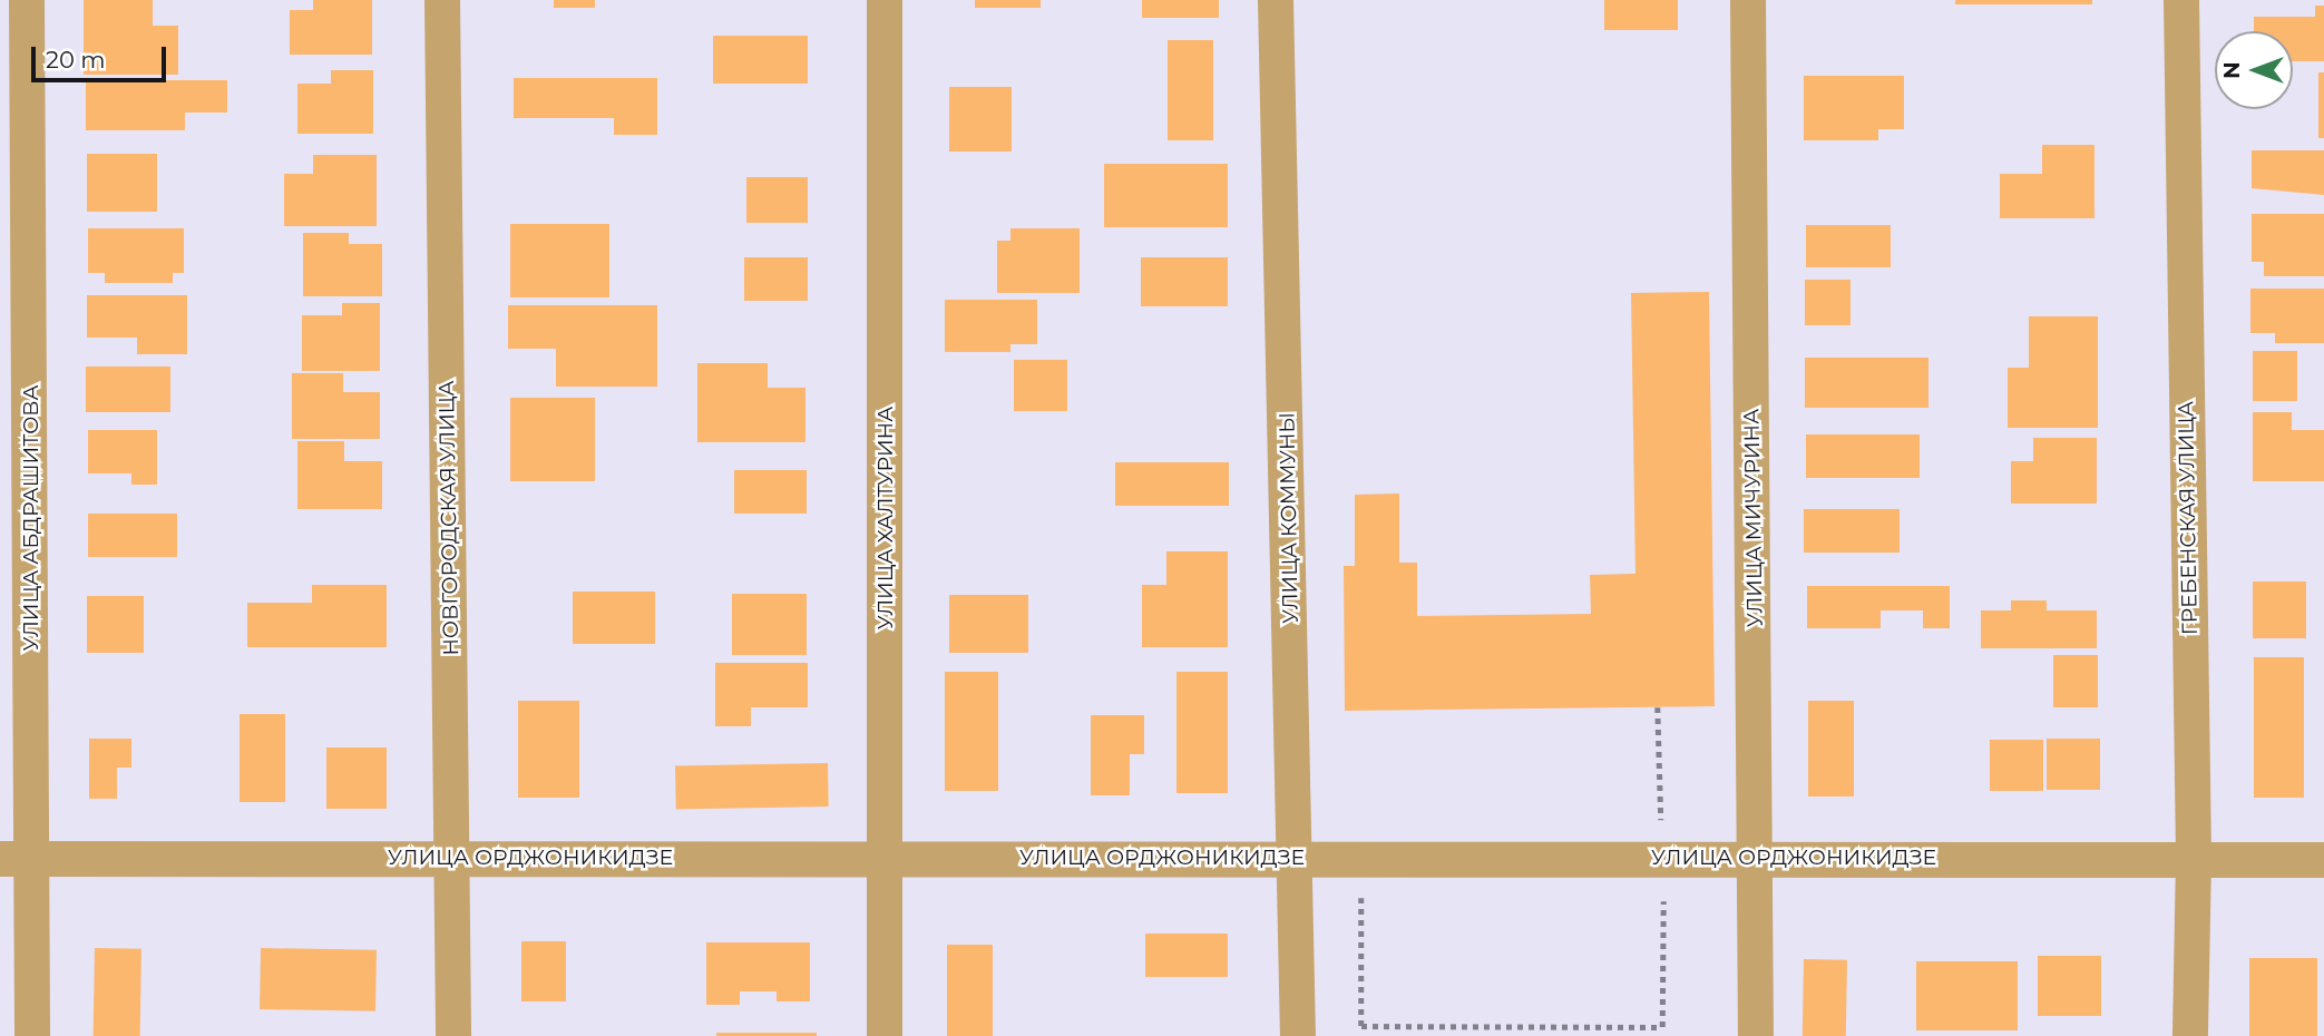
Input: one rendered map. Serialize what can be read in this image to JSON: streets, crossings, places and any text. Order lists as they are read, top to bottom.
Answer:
{
  "streets": {
    "street": [
      "УЛИЦА АБДРАШИТОВА",
      "НОВГОРОДСКАЯ УЛИЦА",
      "УЛИЦА ХАЛТУРИНА",
      "УЛИЦА КОММУНЫ",
      "УЛИЦА МИЧУРИНА",
      "ГРЕБЕНСКАЯ УЛИЦА",
      "УЛИЦА ОРДЖОНИКИДЗЕ"
    ]
  },
  "crossings": [
    ["УЛИЦА АБДРАШИТОВА", "УЛИЦА ОРДЖОНИКИДЗЕ"],
    ["НОВГОРОДСКАЯ УЛИЦА", "УЛИЦА ОРДЖОНИКИДЗЕ"],
    ["УЛИЦА ХАЛТУРИНА", "УЛИЦА ОРДЖОНИКИДЗЕ"],
    ["УЛИЦА КОММУНЫ", "УЛИЦА ОРДЖОНИКИДЗЕ"],
    ["УЛИЦА МИЧУРИНА", "УЛИЦА ОРДЖОНИКИДЗЕ"],
    ["ГРЕБЕНСКАЯ УЛИЦА", "УЛИЦА ОРДЖОНИКИДЗЕ"]
  ],
  "scale_bar": "20 m",
  "north": "left"
}
